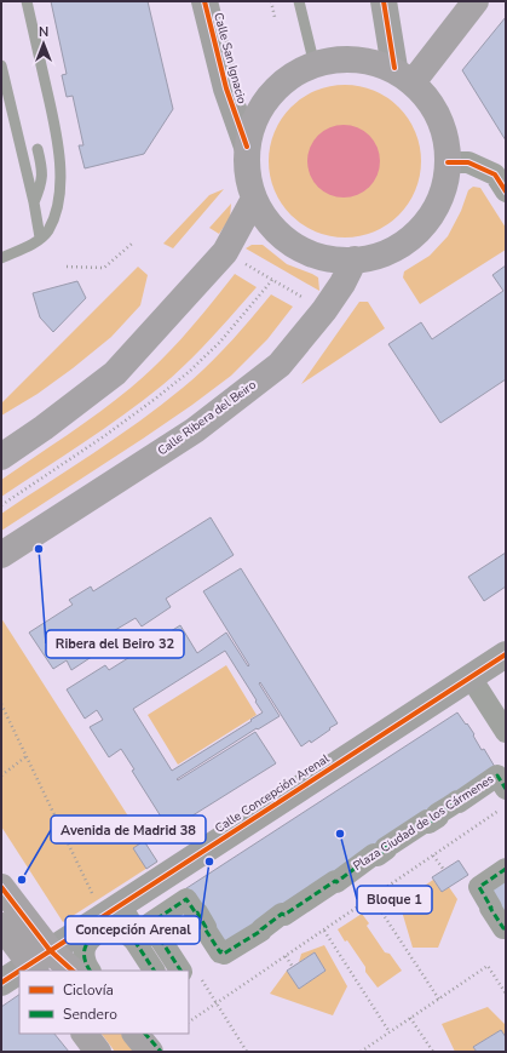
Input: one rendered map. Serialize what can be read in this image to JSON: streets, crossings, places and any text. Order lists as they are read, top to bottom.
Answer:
{
  "streets": {
    "main road": ["Calle Ribera del Beiro"],
    "street": ["Calle San Ignacio", "Calle Concepción Arenal", "Plaza Ciudad de los Cármenes"]
  },
  "places": [
    "Ribera del Beiro 32",
    "Bloque 1",
    "Concepción Arenal",
    "Avenida de Madrid 38"
  ],
  "legend": ["Ciclovía", "Sendero"],
  "north": "top"
}
